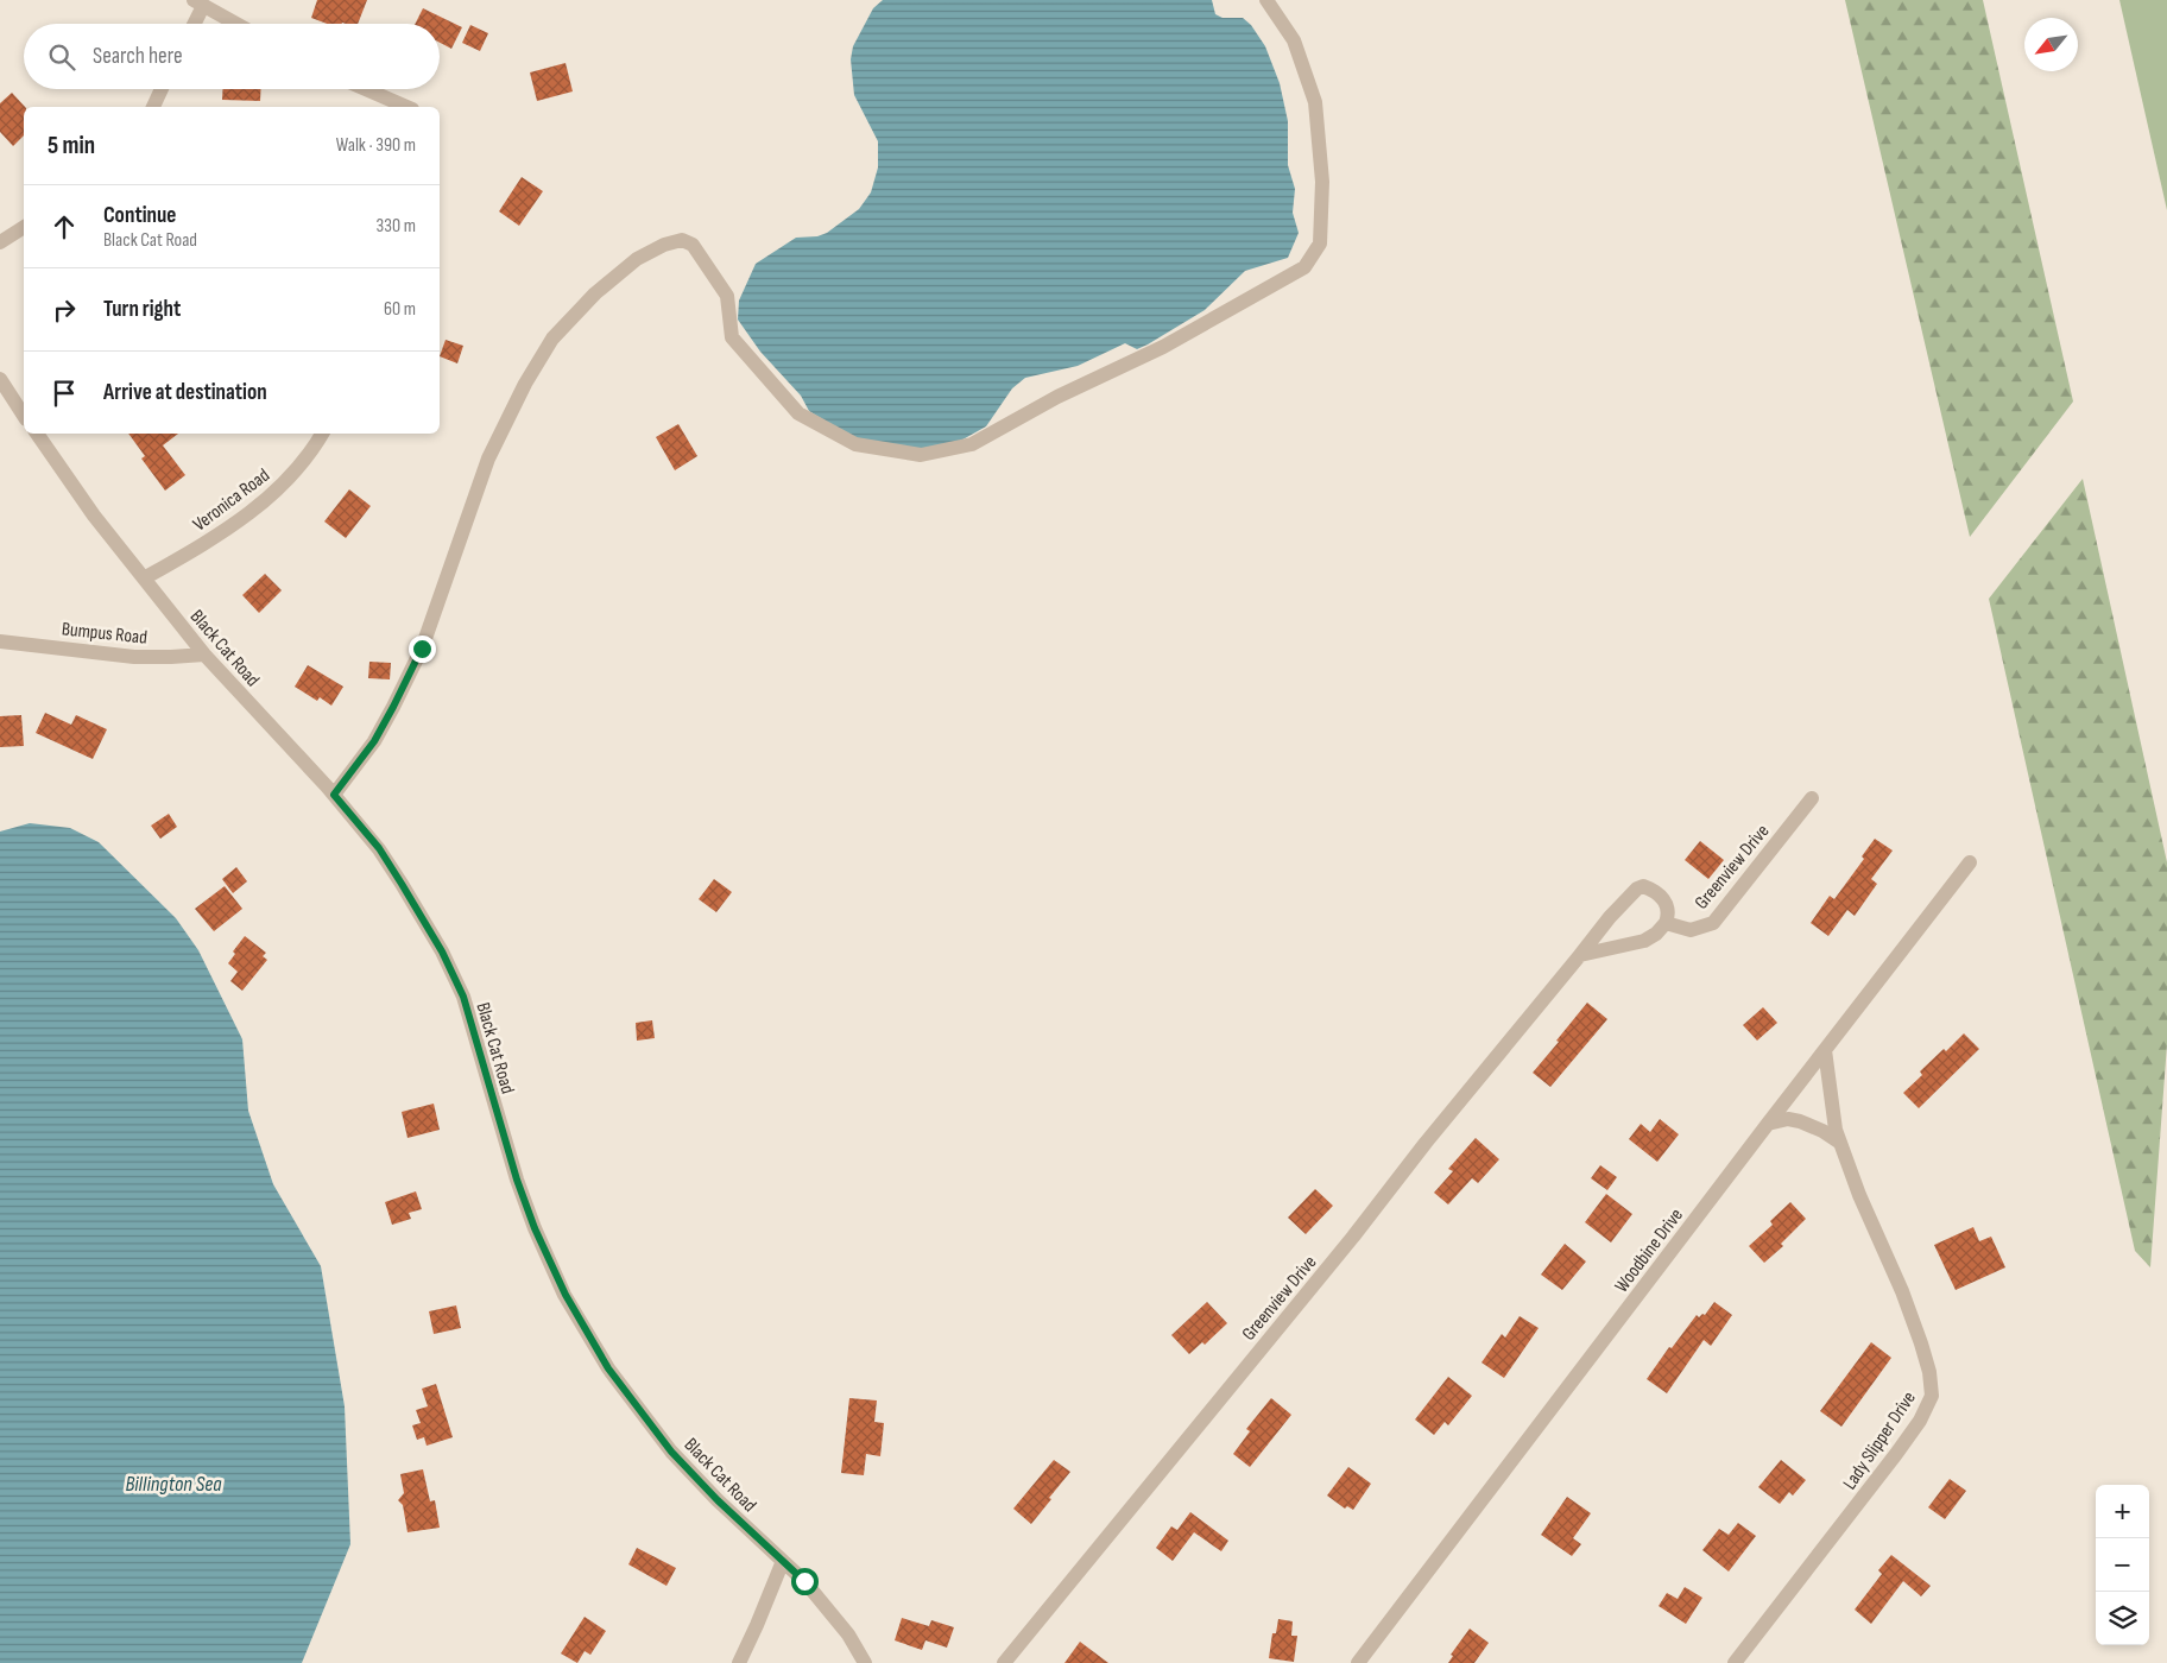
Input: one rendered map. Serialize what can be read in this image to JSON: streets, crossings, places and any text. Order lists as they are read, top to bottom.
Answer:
{
  "streets": {
    "street": [
      "Veronica Road",
      "Bumpus Road",
      "Black Cat Road",
      "Greenview Drive",
      "Woodbine Drive",
      "Lady Slipper Drive"
    ]
  },
  "crossings": [
    ["Veronica Road", "Black Cat Road"],
    ["Bumpus Road", "Black Cat Road"],
    ["Woodbine Drive", "Lady Slipper Drive"]
  ],
  "water": ["Billington Sea"],
  "north": "bottom left",
  "page": {
    "search": "Search here",
    "heading": ["5 min", "Walk · 390 m"],
    "list": [
      ["Continue", "Black Cat Road", "330 m"],
      ["Turn right", "60 m"],
      "Arrive at destination"
    ],
    "map_buttons": ["+", "−"]
  }
}
